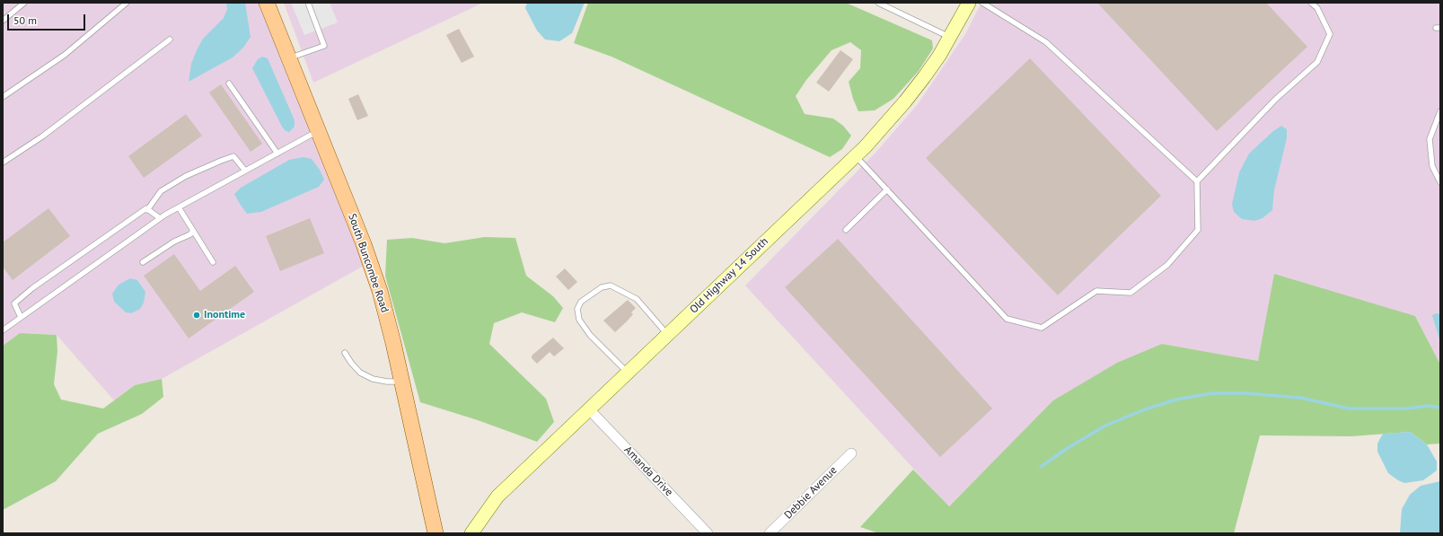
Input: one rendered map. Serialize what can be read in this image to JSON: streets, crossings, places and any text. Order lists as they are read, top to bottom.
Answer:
{
  "streets": {
    "main road": ["South Buncombe Road"],
    "street": ["Old Highway 14 South", "Amanda Drive", "Debbie Avenue"]
  },
  "crossings": [
    ["Old Highway 14 South", "Amanda Drive"]
  ],
  "places": ["Inontime"],
  "scale_bar": "50 m"
}
